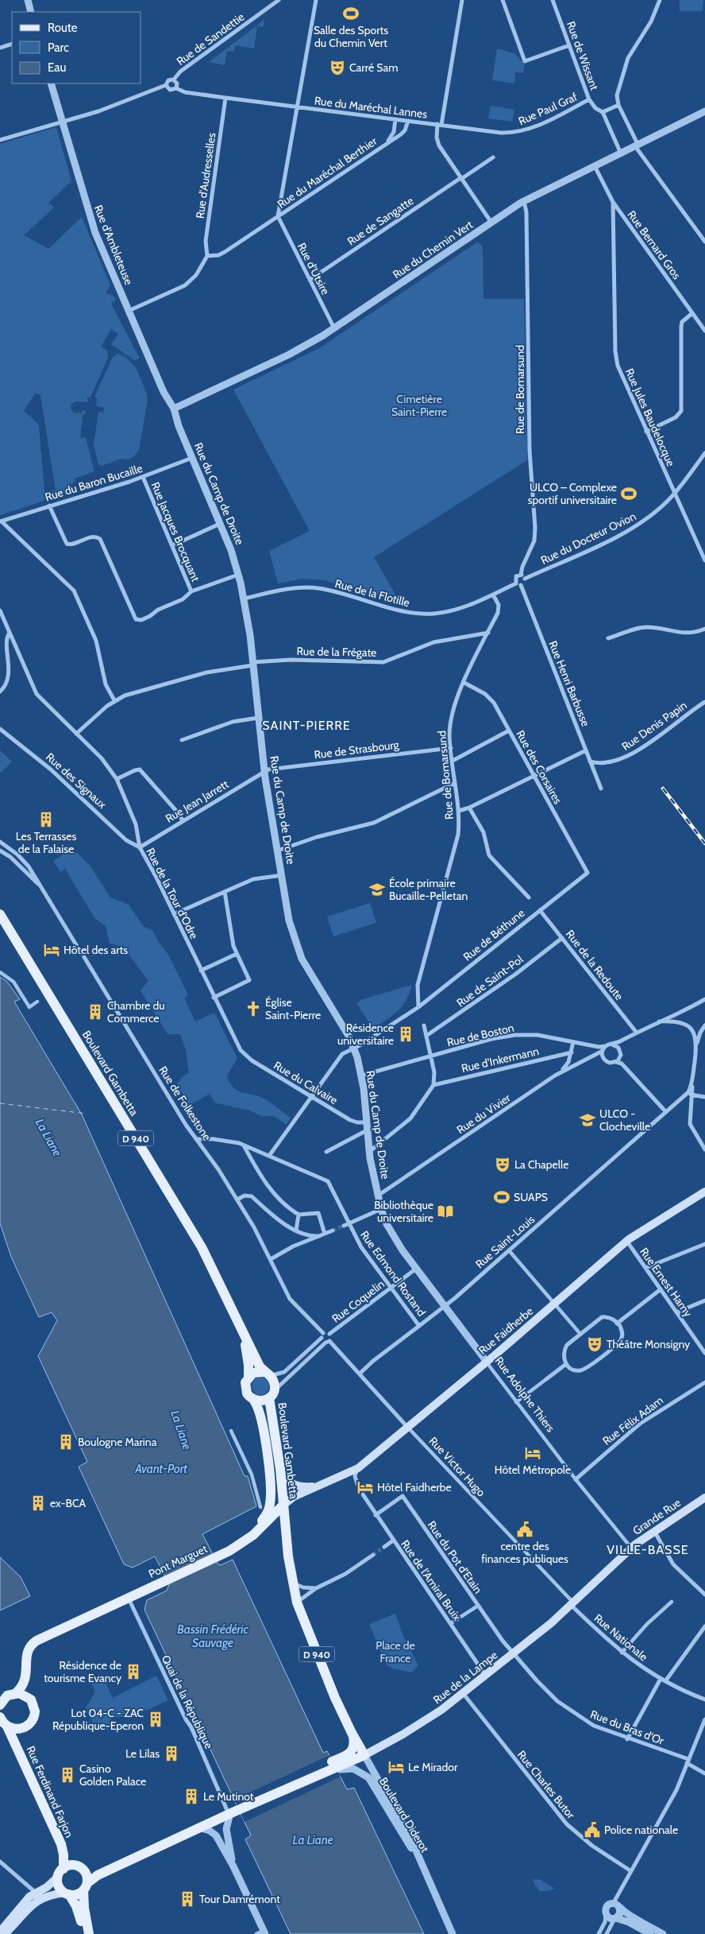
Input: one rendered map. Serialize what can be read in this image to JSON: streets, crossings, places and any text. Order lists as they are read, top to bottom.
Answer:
{
  "streets": {
    "main road": [
      "Boulevard Gambetta",
      "D 940",
      "Rue Faidherbe",
      "Grande Rue",
      "Pont Marguet",
      "Rue de la Lampe",
      "Rue Ferdinand Farjon"
    ],
    "street": [
      "Rue de Sandettie",
      "Rue de Wissant",
      "Rue du Maréchal Lannes",
      "Rue Paul Graf",
      "Rue du Maréchal Berthier",
      "Rue d'Audresselles",
      "Rue de Sangatte",
      "Rue d'Ambleteuse",
      "Rue Bernard Gros",
      "Rue du Chemin Vert",
      "Rue d'Utsire",
      "Rue de Bomarsund",
      "Rue Jules Baudelocque",
      "Rue du Baron Bucaille",
      "Rue du Camp de Droite",
      "Rue Jacques Brocquant",
      "Rue du Docteur Ovion",
      "Rue de la Flotille",
      "Rue de la Frégate",
      "Rue Henri Barbusse",
      "Rue Denis Papin",
      "Rue de Strasbourg",
      "Rue des Corsaires",
      "Rue des Signaux",
      "Rue Jean Jarrett",
      "Rue de la Tour d'Odre",
      "Rue de Béthune",
      "Rue de la Redoute",
      "Rue de Saint-Pol",
      "Rue de Boston",
      "Rue d'Inkermann",
      "Rue du Calvaire",
      "Rue de Folkestone",
      "Rue du Vivier",
      "Rue Saint-Louis",
      "Rue Edmond Rostand",
      "Rue Ernest Hamy",
      "Rue Coquelin",
      "Rue Adolphe Thiers",
      "Rue Félix Adam",
      "Rue Victor Hugo",
      "Rue du Pot d'Etain",
      "Rue de l'Amiral Bruix",
      "Rue Nationale",
      "Quai de la République",
      "Rue du Bras d'Or",
      "Rue Charles Butor",
      "Boulevard Diderot"
    ]
  },
  "crossings": [
    ["Rue de Sandettie", "Rue du Maréchal Lannes"],
    ["Rue de Wissant", "Rue Paul Graf"],
    ["Rue de Wissant", "Rue du Chemin Vert"],
    ["Rue du Maréchal Lannes", "Rue Paul Graf"],
    ["Rue du Maréchal Lannes", "Rue du Maréchal Berthier"],
    ["Rue du Maréchal Lannes", "Rue d'Audresselles"],
    ["Rue du Maréchal Berthier", "Rue d'Audresselles"],
    ["Rue du Maréchal Berthier", "Rue d'Utsire"],
    ["Rue de Sangatte", "Rue d'Utsire"],
    ["Rue d'Ambleteuse", "Rue du Chemin Vert"],
    ["Rue d'Ambleteuse", "Rue du Camp de Droite"],
    ["Rue Bernard Gros", "Rue du Chemin Vert"],
    ["Rue Bernard Gros", "Rue Jules Baudelocque"],
    ["Rue du Chemin Vert", "Rue d'Utsire"],
    ["Rue du Chemin Vert", "Rue de Bomarsund"],
    ["Rue du Chemin Vert", "Rue du Camp de Droite"],
    ["Rue de Bomarsund", "Rue du Docteur Ovion"],
    ["Rue de Bomarsund", "Rue de la Flotille"],
    ["Rue de Bomarsund", "Rue de la Frégate"],
    ["Rue de Bomarsund", "Rue Henri Barbusse"],
    ["Rue de Bomarsund", "Rue de Strasbourg"],
    ["Rue de Bomarsund", "Rue des Corsaires"],
    ["Rue de Bomarsund", "Rue de Béthune"],
    ["Rue Jules Baudelocque", "Rue du Docteur Ovion"],
    ["Rue du Baron Bucaille", "Rue du Camp de Droite"],
    ["Rue du Baron Bucaille", "Rue Jacques Brocquant"],
    ["Rue du Camp de Droite", "Rue Jacques Brocquant"],
    ["Rue du Camp de Droite", "Rue de la Flotille"],
    ["Rue du Camp de Droite", "Rue de la Frégate"],
    ["Rue du Camp de Droite", "Rue de Strasbourg"],
    ["Rue du Camp de Droite", "Rue Jean Jarrett"],
    ["Rue du Camp de Droite", "Rue de Béthune"],
    ["Rue du Camp de Droite", "Rue de Boston"],
    ["Rue du Camp de Droite", "Rue du Calvaire"],
    ["Rue du Camp de Droite", "Rue du Vivier"],
    ["Rue du Camp de Droite", "Rue Adolphe Thiers"],
    ["Rue du Docteur Ovion", "Rue de la Flotille"],
    ["Rue du Docteur Ovion", "Rue Henri Barbusse"],
    ["Rue de la Flotille", "Rue Henri Barbusse"],
    ["Rue Henri Barbusse", "Rue Denis Papin"],
    ["Rue de Strasbourg", "Rue Jean Jarrett"],
    ["Rue des Corsaires", "Rue de Béthune"],
    ["Rue des Signaux", "Rue Jean Jarrett"],
    ["Rue des Signaux", "Rue de la Tour d'Odre"],
    ["Rue Jean Jarrett", "Rue de la Tour d'Odre"],
    ["Rue de la Tour d'Odre", "Rue du Calvaire"],
    ["Rue de Béthune", "Rue de la Redoute"],
    ["Rue de Béthune", "Rue du Calvaire"],
    ["Rue de Béthune", "Rue Edmond Rostand"],
    ["Rue de la Redoute", "Rue de Saint-Pol"],
    ["Rue de Boston", "Rue du Vivier"],
    ["Boulevard Gambetta", "D 940"],
    ["Boulevard Gambetta", "Rue Faidherbe"],
    ["Boulevard Gambetta", "Pont Marguet"],
    ["Rue de Folkestone", "Rue Edmond Rostand"],
    ["D 940", "Rue Faidherbe"],
    ["D 940", "Rue de la Lampe"],
    ["D 940", "Boulevard Diderot"],
    ["Rue Saint-Louis", "Rue Edmond Rostand"],
    ["Rue Saint-Louis", "Rue Adolphe Thiers"],
    ["Rue Edmond Rostand", "Rue Coquelin"],
    ["Rue Edmond Rostand", "Rue Adolphe Thiers"],
    ["Rue Ernest Hamy", "Rue Faidherbe"],
    ["Rue Coquelin", "Rue Adolphe Thiers"],
    ["Rue Faidherbe", "Rue Adolphe Thiers"],
    ["Rue Faidherbe", "Rue Victor Hugo"],
    ["Rue Adolphe Thiers", "Rue Félix Adam"],
    ["Rue Adolphe Thiers", "Grande Rue"],
    ["Rue Victor Hugo", "Grande Rue"],
    ["Rue Victor Hugo", "Rue Nationale"],
    ["Rue Victor Hugo", "Rue de la Lampe"],
    ["Grande Rue", "Rue Nationale"],
    ["Grande Rue", "Rue de la Lampe"],
    ["Rue du Pot d'Etain", "Rue de l'Amiral Bruix"],
    ["Rue du Pot d'Etain", "Rue de la Lampe"],
    ["Rue du Pot d'Etain", "Rue du Bras d'Or"],
    ["Pont Marguet", "Quai de la République"],
    ["Rue de l'Amiral Bruix", "Rue de la Lampe"],
    ["Rue Nationale", "Rue de la Lampe"],
    ["Rue de la Lampe", "Rue du Bras d'Or"],
    ["Rue de la Lampe", "Rue Charles Butor"],
    ["Rue de la Lampe", "Boulevard Diderot"]
  ],
  "districts": ["SAINT-PIERRE", "VILLE-BASSE"],
  "water": ["La Liane", "Avant-Port", "Bassin Frédéric Sauvage"],
  "parks": ["Cimetière Saint-Pierre", "Place de France"],
  "places": {
    "sports": ["Salle des Sports du Chemin Vert", "ULCO – Complexe sportif universitaire", "SUAPS"],
    "theatre": ["Carré Sam", "La Chapelle", "Théâtre Monsigny"],
    "building": [
      "Les Terrasses de la Falaise",
      "Chambre du Commerce",
      "Résidence universitaire",
      "Boulogne Marina",
      "ex-BCA",
      "Résidence de tourisme Evancy",
      "Lot 04-C - ZAC République-Eperon",
      "Le Lilas",
      "Casino Golden Palace",
      "Le Mutinot",
      "Tour Damrémont"
    ],
    "school or university": ["École primaire Bucaille-Pelletan", "ULCO - Clocheville"],
    "hotel": [
      "Hôtel des arts",
      "Hôtel Métropole",
      "Hôtel Faidherbe",
      "Le Mirador"
    ],
    "church": ["Église Saint-Pierre"],
    "library": ["Bibliothèque universitaire"],
    "public building": ["centre des finances publiques", "Police nationale"]
  },
  "legend": ["Route", "Parc", "Eau"]
}
